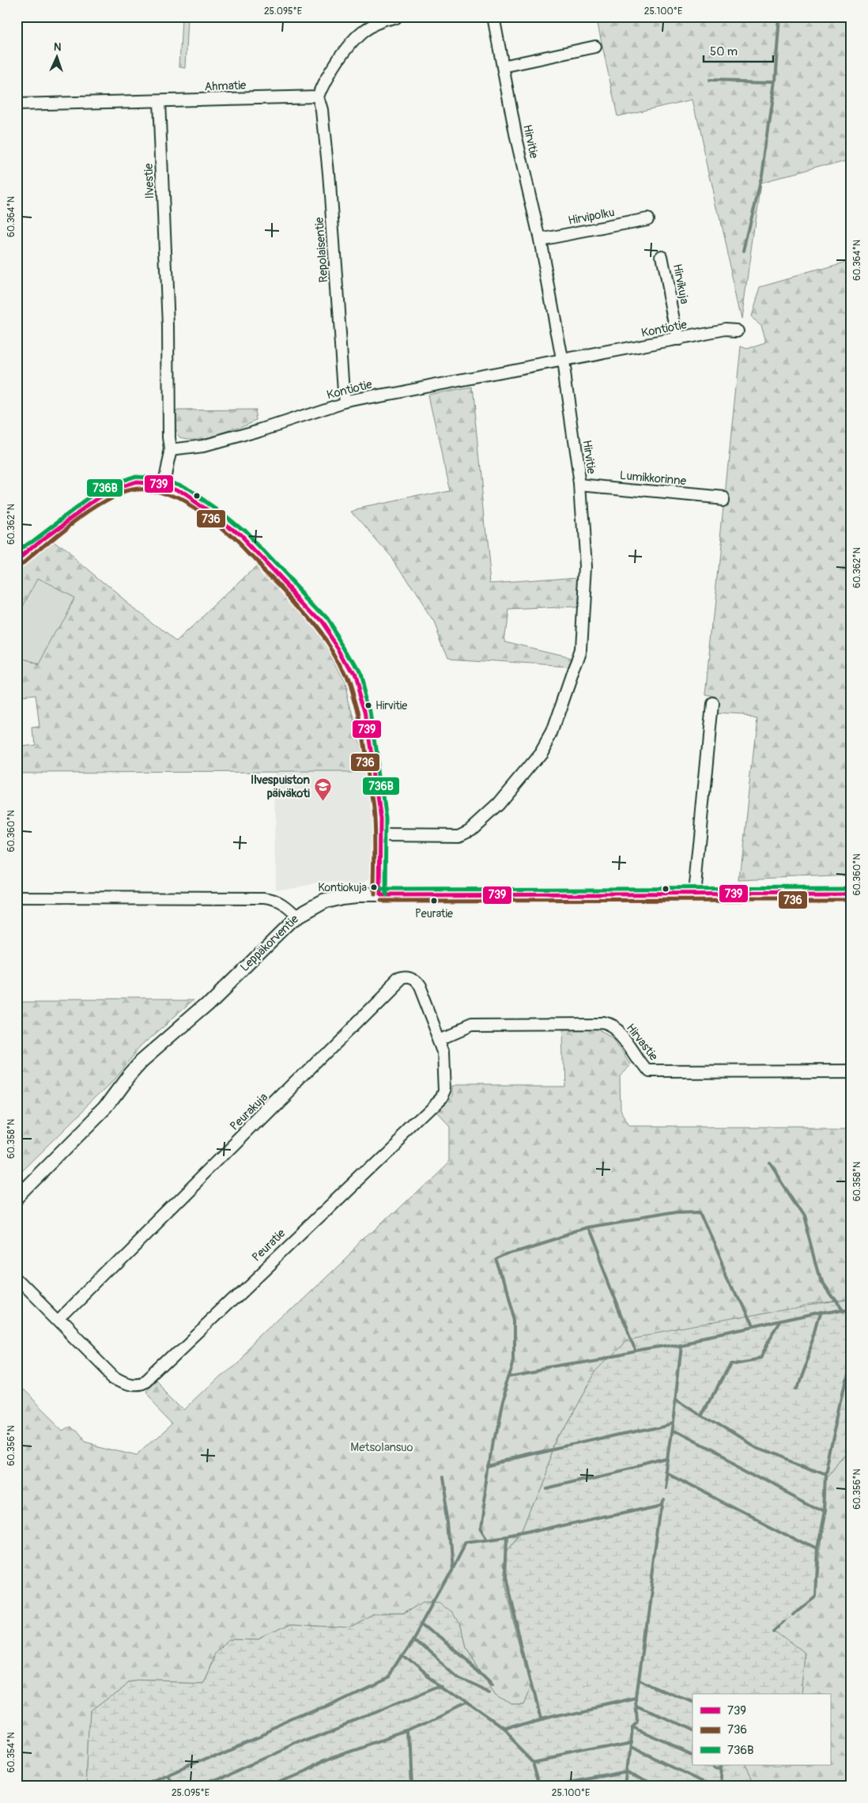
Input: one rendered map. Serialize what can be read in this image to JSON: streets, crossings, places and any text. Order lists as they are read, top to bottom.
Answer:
{
  "streets": {
    "street": [
      "Ahmatie",
      "Hirvitie",
      "Ilvestie",
      "Hirvipolku",
      "Repolaisentie",
      "Hirvikuja",
      "Kontiotie",
      "Lumikkorinne",
      "Leppäkorventie",
      "Hirvastie",
      "Peurakuja",
      "Peuratie"
    ]
  },
  "crossings": [
    ["Ahmatie", "Ilvestie"],
    ["Ahmatie", "Repolaisentie"],
    ["Hirvitie", "Hirvipolku"],
    ["Hirvitie", "Kontiotie"],
    ["Hirvitie", "Lumikkorinne"],
    ["Ilvestie", "Kontiotie"],
    ["Repolaisentie", "Kontiotie"],
    ["Hirvikuja", "Kontiotie"],
    ["Hirvastie", "Peuratie"],
    ["Peurakuja", "Peuratie"]
  ],
  "parks": ["Metsolansuo"],
  "places": {
    "other": ["Hirvitie", "Kontiokuja", "Peuratie"],
    "school or university": ["Ilvespuiston päiväkoti"]
  },
  "lines": ["transit line 736B", "transit line 739", "transit line 736"],
  "legend": ["739", "736", "736B"],
  "scale_bar": "50 m",
  "north": "top",
  "coordinates": [
    "25.095°E",
    "25.100°E",
    "60.364°N",
    "60.362°N",
    "60.360°N",
    "60.358°N",
    "60.356°N",
    "60.354°N"
  ]
}
